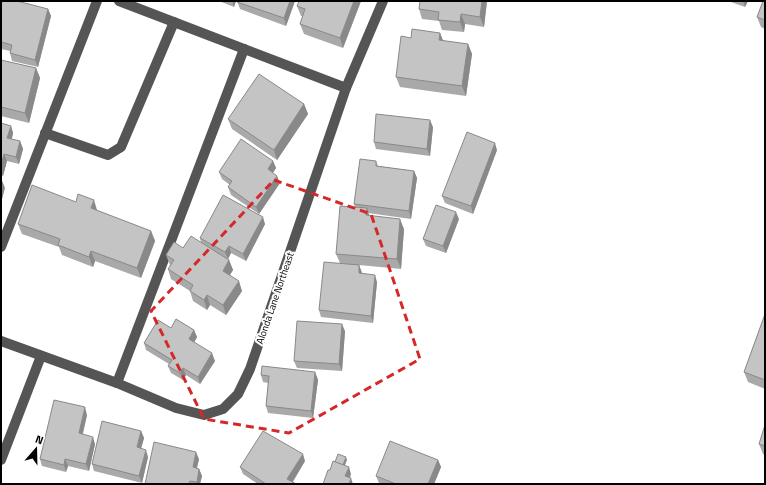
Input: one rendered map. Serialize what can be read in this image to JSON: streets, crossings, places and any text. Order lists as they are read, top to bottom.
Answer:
{
  "streets": {
    "street": ["Alonda Lane Northeast"]
  },
  "north": "top"
}
